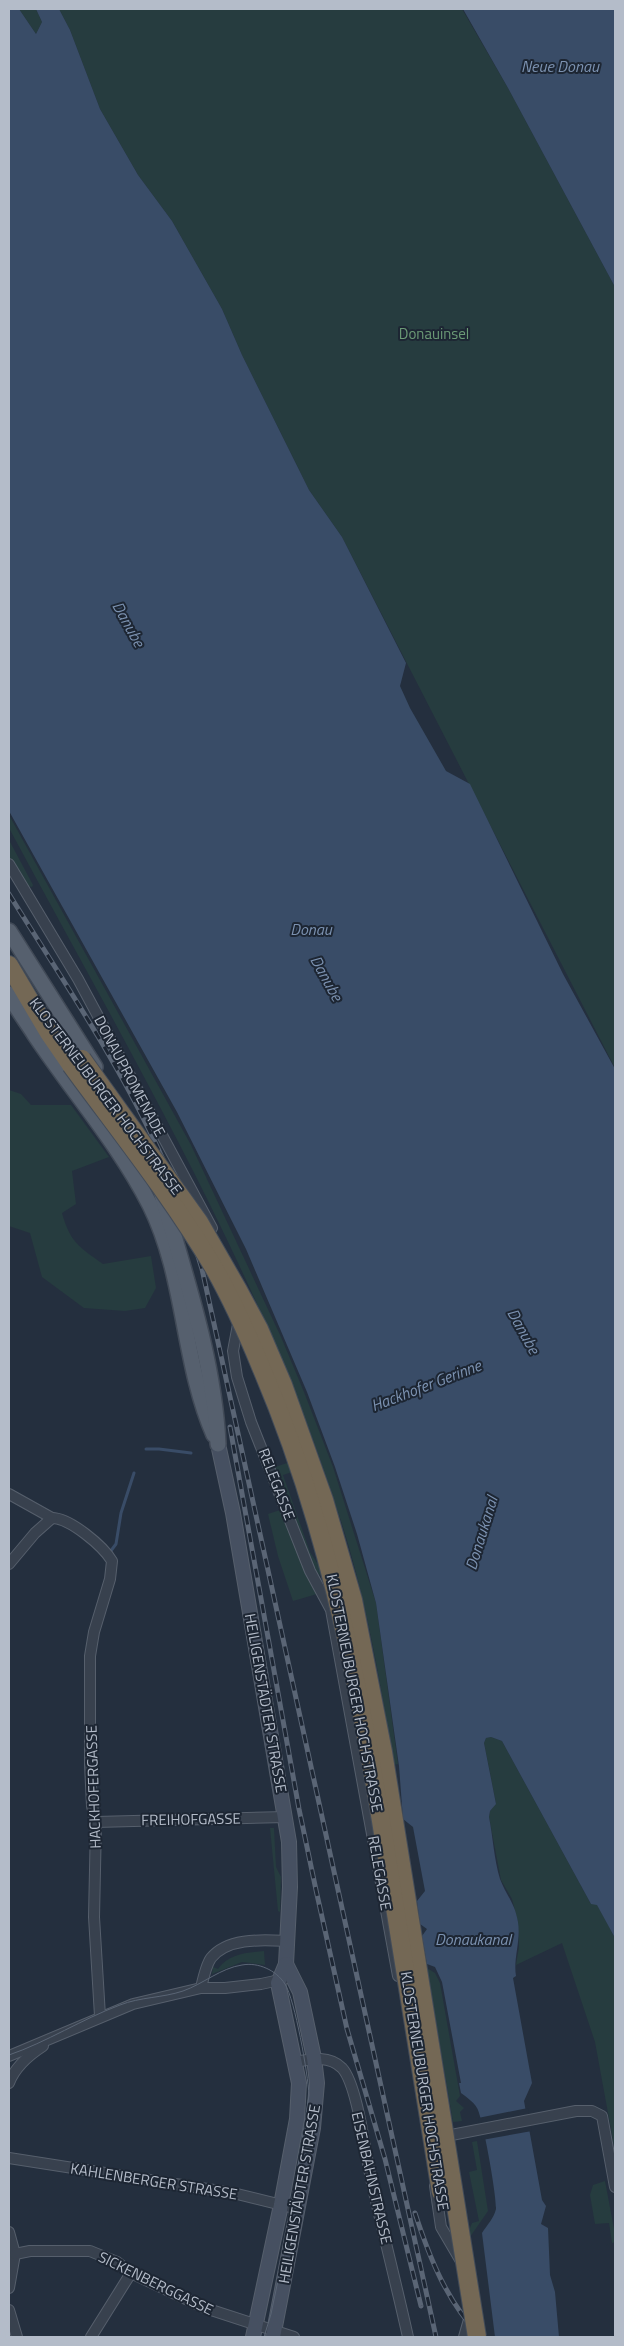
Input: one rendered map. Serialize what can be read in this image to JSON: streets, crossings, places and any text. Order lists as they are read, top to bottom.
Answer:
{
  "streets": {
    "highway": ["KLOSTERNEUBURGER HOCHSTRASSE"],
    "main road": ["HEILIGENSTÄDTER STRASSE"],
    "street": [
      "DONAUPROMENADE",
      "RELEGASSE",
      "HACKHOFERGASSE",
      "FREIHOFGASSE",
      "EISENBAHNSTRASSE",
      "KAHLENBERGER STRASSE",
      "SICKENBERGGASSE"
    ]
  },
  "crossings": [
    ["DONAUPROMENADE", "RELEGASSE"],
    ["HEILIGENSTÄDTER STRASSE", "FREIHOFGASSE"],
    ["HEILIGENSTÄDTER STRASSE", "EISENBAHNSTRASSE"],
    ["HEILIGENSTÄDTER STRASSE", "KAHLENBERGER STRASSE"],
    ["HEILIGENSTÄDTER STRASSE", "SICKENBERGGASSE"],
    ["HACKHOFERGASSE", "FREIHOFGASSE"]
  ],
  "water": [
    "Neue Donau",
    "Danube",
    "Donau",
    "Hackhofer Gerinne",
    "Donaukanal"
  ],
  "parks": ["Donauinsel"]
}
